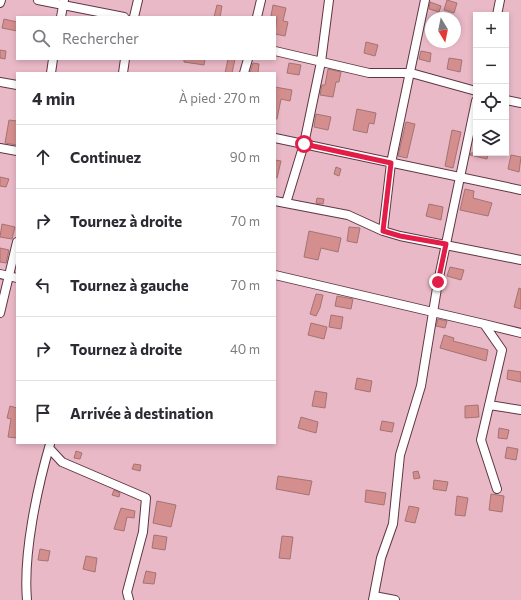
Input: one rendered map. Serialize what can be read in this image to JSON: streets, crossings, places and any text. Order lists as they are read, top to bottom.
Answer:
{
  "north": "bottom",
  "page": {
    "map_buttons": ["+", "−"],
    "search": "Rechercher",
    "heading": ["4 min", "À pied · 270 m"],
    "list": [
      ["Continuez", "90 m"],
      ["Tournez à droite", "70 m"],
      ["Tournez à gauche", "70 m"],
      ["Tournez à droite", "40 m"],
      "Arrivée à destination"
    ]
  }
}
